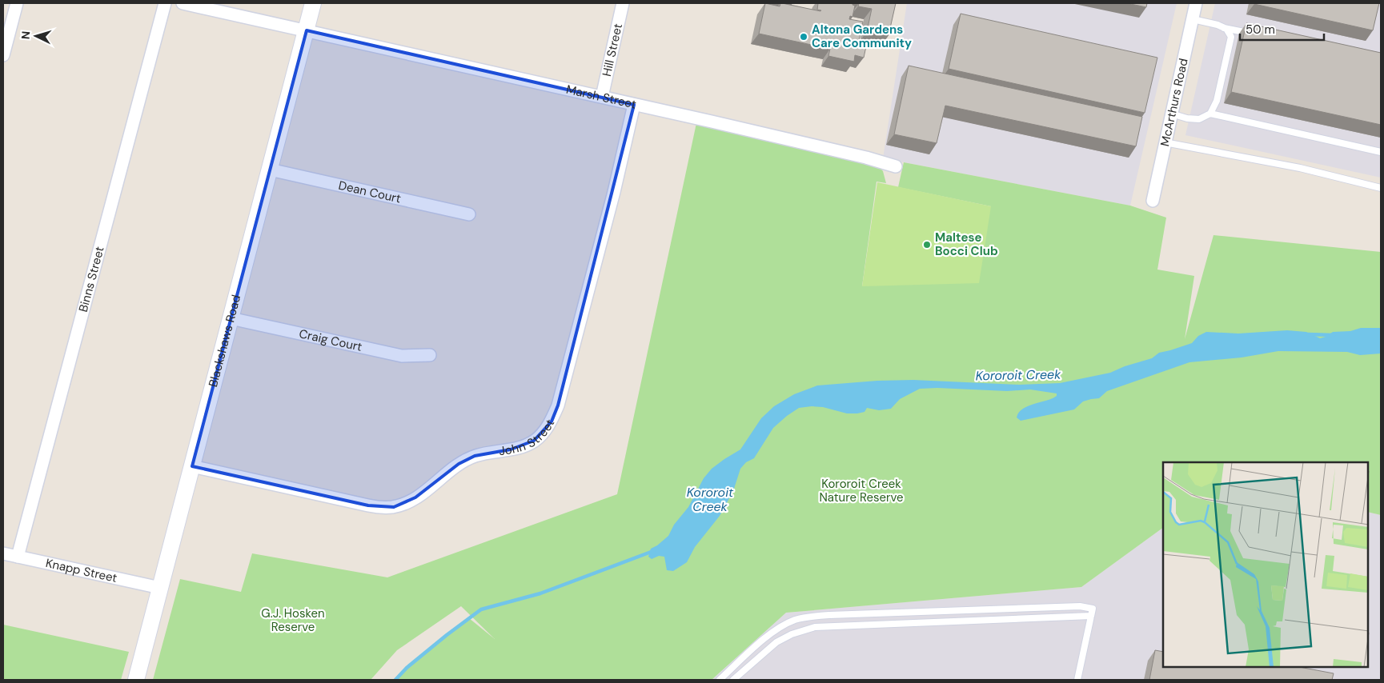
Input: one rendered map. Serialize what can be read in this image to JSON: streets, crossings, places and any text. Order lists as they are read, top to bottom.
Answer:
{
  "streets": {
    "main road": ["Blackshaws Road"],
    "street": [
      "Hill Street",
      "Marsh Street",
      "McArthurs Road",
      "Dean Court",
      "Binns Street",
      "Craig Court",
      "John Street",
      "Knapp Street"
    ]
  },
  "crossings": [
    ["Hill Street", "Marsh Street"],
    ["Marsh Street", "Blackshaws Road"],
    ["Marsh Street", "John Street"],
    ["Dean Court", "Blackshaws Road"],
    ["Binns Street", "Knapp Street"],
    ["Craig Court", "Blackshaws Road"],
    ["Blackshaws Road", "John Street"],
    ["Blackshaws Road", "Knapp Street"]
  ],
  "water": ["Kororoit Creek"],
  "parks": ["Kororoit Creek Nature Reserve", "G.J. Hosken Reserve"],
  "places": ["Altona Gardens Care Community", "Maltese Bocci Club"],
  "scale_bar": "50 m",
  "north": "left"
}
